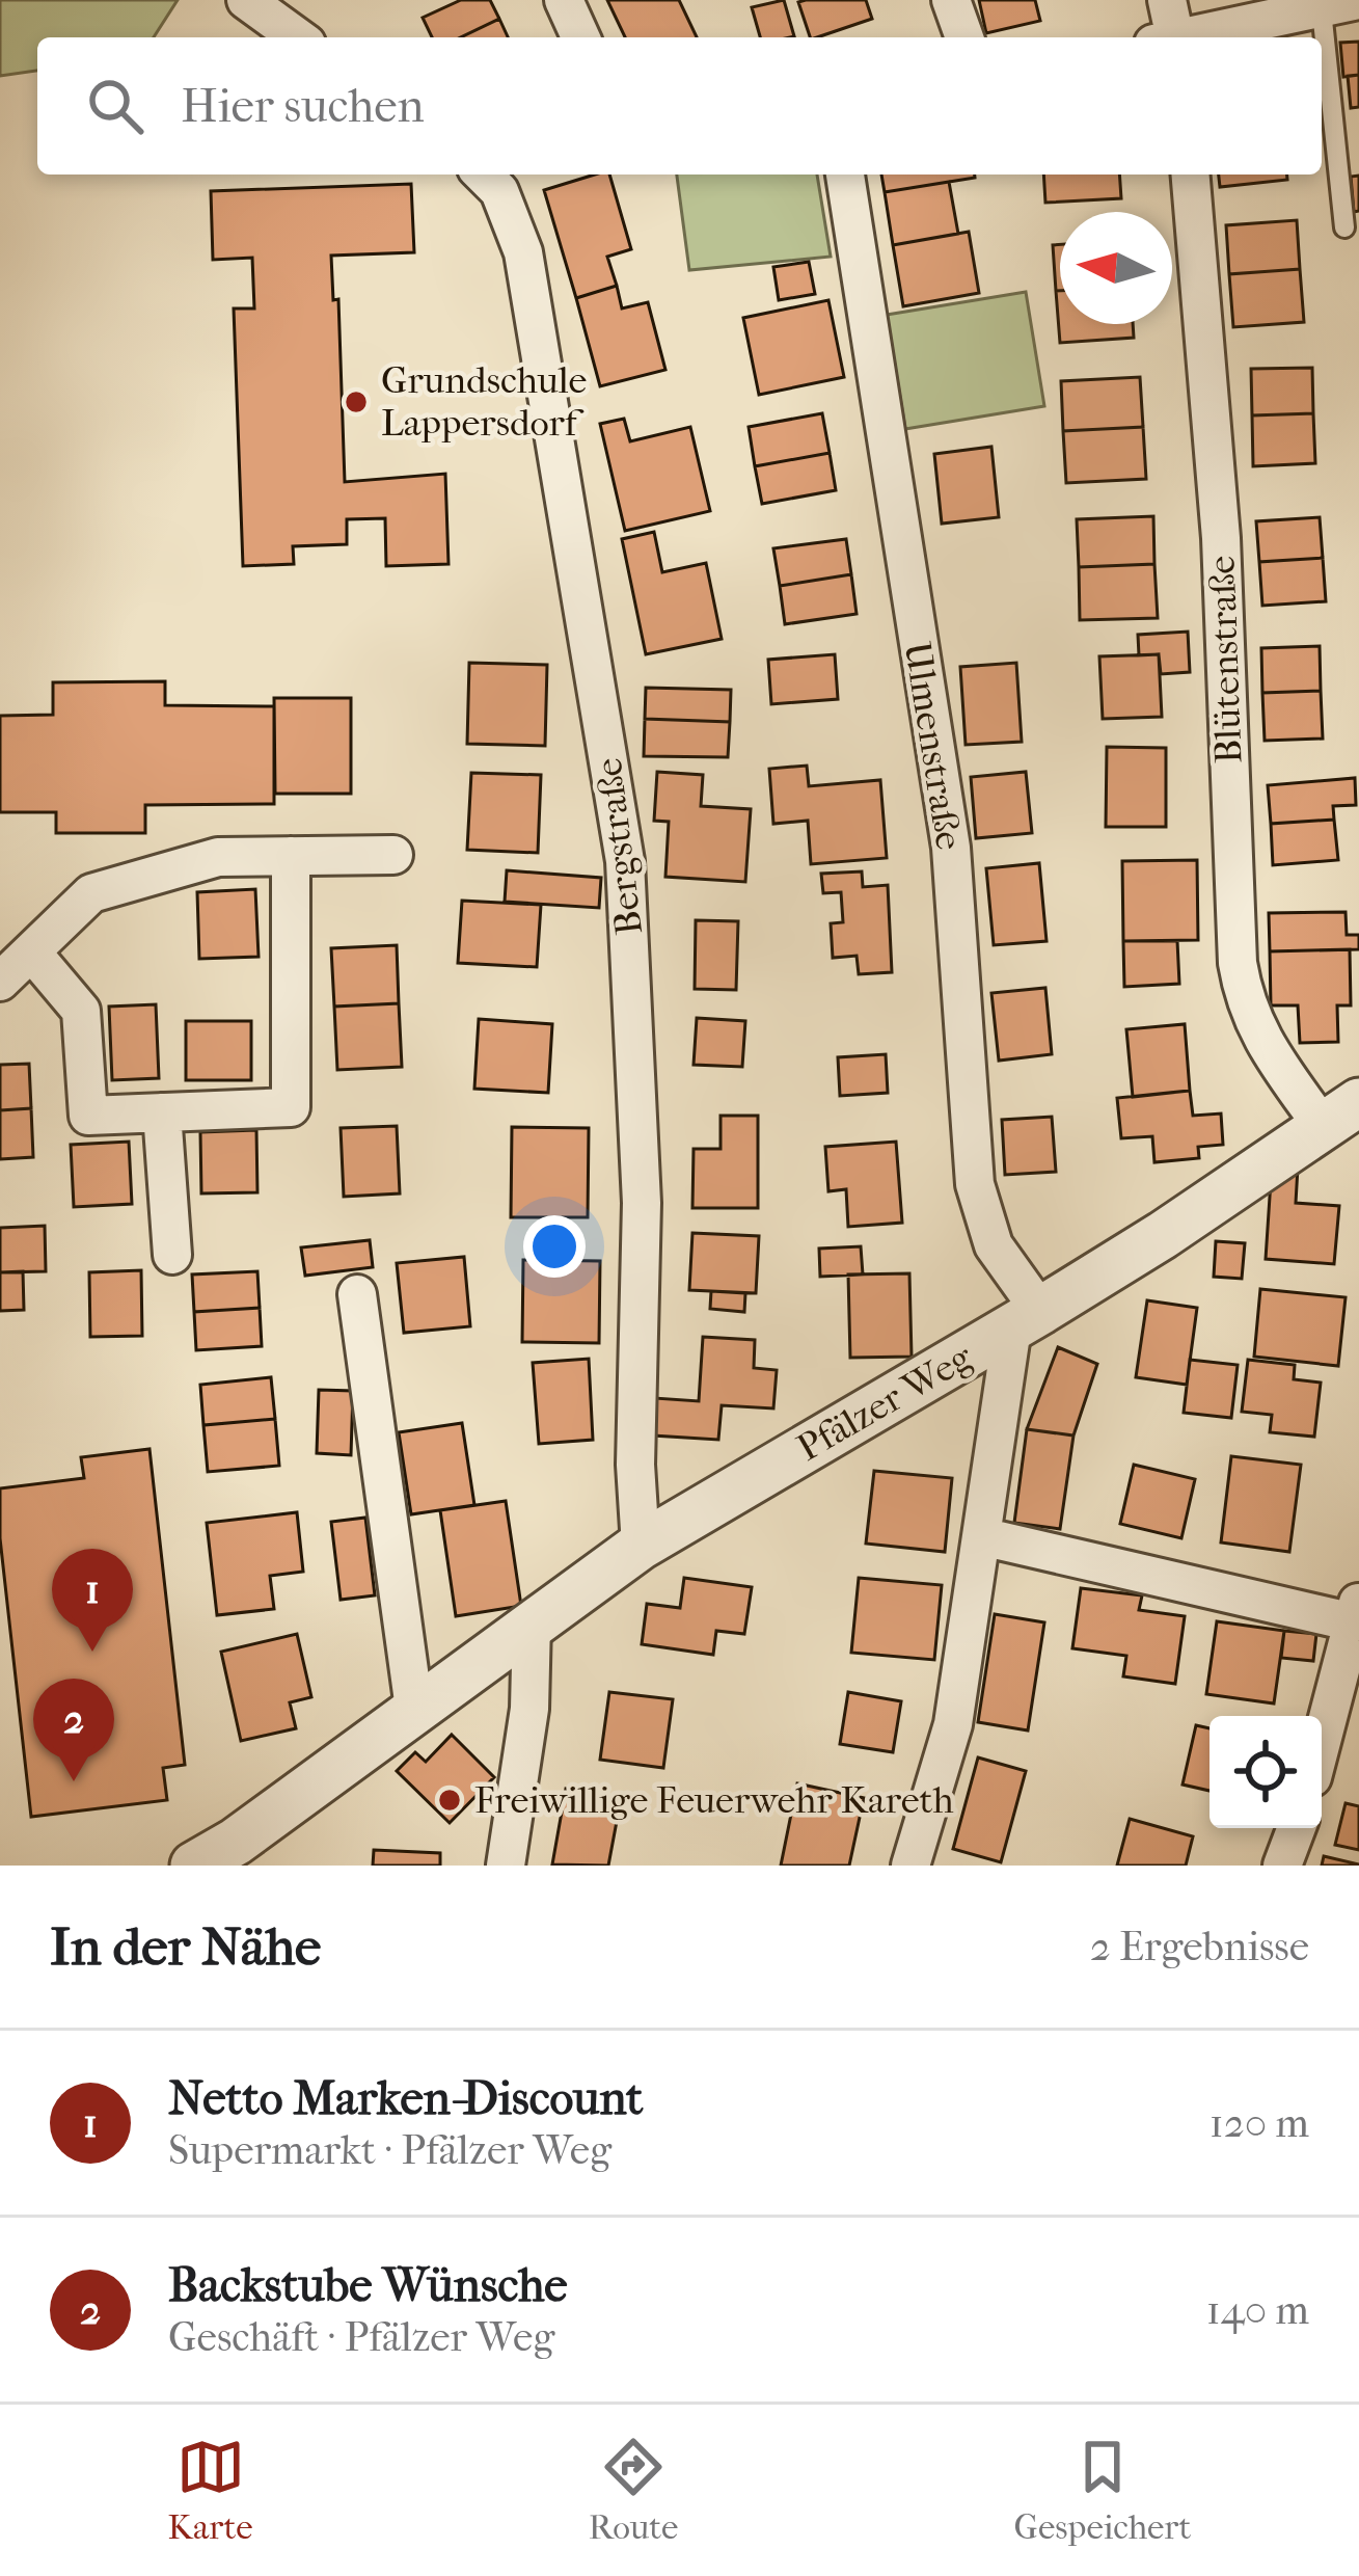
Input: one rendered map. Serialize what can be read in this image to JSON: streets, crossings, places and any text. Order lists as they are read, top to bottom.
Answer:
{
  "streets": {
    "street": [
      "Blütenstraße",
      "Ulmenstraße",
      "Bergstraße",
      "Pfälzer Weg"
    ]
  },
  "crossings": [
    ["Blütenstraße", "Pfälzer Weg"],
    ["Ulmenstraße", "Pfälzer Weg"],
    ["Bergstraße", "Pfälzer Weg"]
  ],
  "places": ["Grundschule Lappersdorf", "Freiwillige Feuerwehr Kareth"],
  "north": "left",
  "page": {
    "search": "Hier suchen",
    "pins": ["1", "2"],
    "heading": ["In der Nähe", "2 Ergebnisse"],
    "list": [
      {
        "mark": "1",
        "name": "Netto Marken-Discount",
        "note": "Supermarkt · Pfälzer Weg",
        "value": "120 m"
      },
      {
        "mark": "2",
        "name": "Backstube Wünsche",
        "note": "Geschäft · Pfälzer Weg",
        "value": "140 m"
      }
    ],
    "nav": ["Karte", "Route", "Gespeichert"]
  }
}
